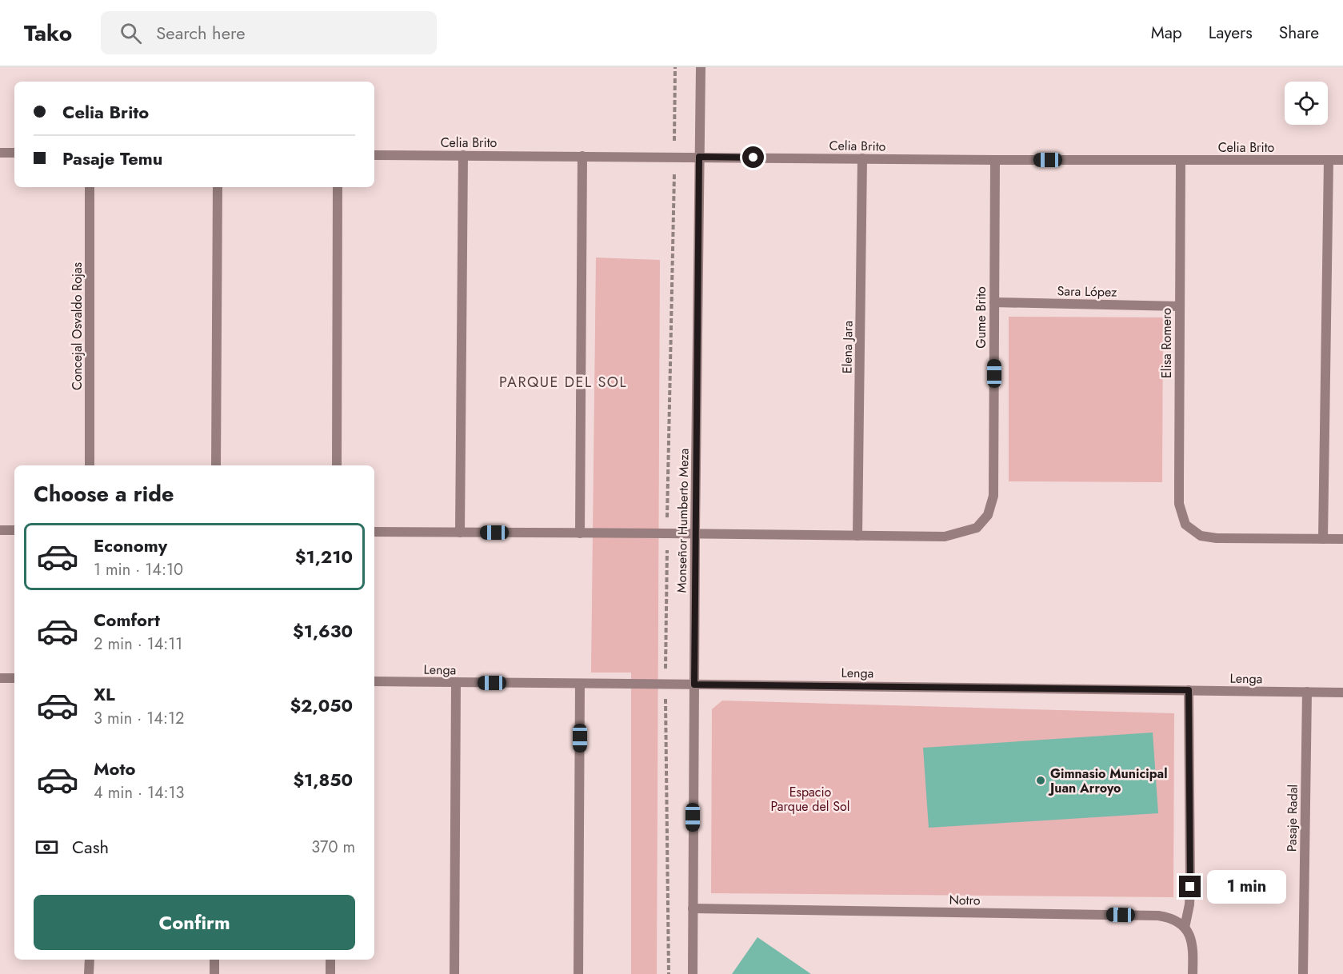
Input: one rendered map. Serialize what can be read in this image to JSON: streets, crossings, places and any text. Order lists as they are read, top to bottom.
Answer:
{
  "streets": {
    "street": [
      "Celia Brito",
      "Sara López",
      "Gume Brito",
      "Concejal Osvaldo Rojas",
      "Elisa Romero",
      "Elena Jara",
      "Monseñor Humberto Meza",
      "Lenga",
      "Pasaje Radal",
      "Notro"
    ]
  },
  "crossings": [
    ["Celia Brito", "Gume Brito"],
    ["Celia Brito", "Elisa Romero"],
    ["Celia Brito", "Elena Jara"],
    ["Celia Brito", "Monseñor Humberto Meza"],
    ["Sara López", "Gume Brito"],
    ["Sara López", "Elisa Romero"],
    ["Gume Brito", "Elena Jara"],
    ["Monseñor Humberto Meza", "Lenga"],
    ["Monseñor Humberto Meza", "Notro"],
    ["Lenga", "Pasaje Radal"]
  ],
  "districts": ["PARQUE DEL SOL"],
  "parks": ["Espacio Parque del Sol"],
  "places": ["Gimnasio Municipal Juan Arroyo"],
  "page": {
    "header": "Tako",
    "search": "Search here",
    "nav": ["Map", "Layers", "Share"],
    "banner": ["Celia Brito", "Pasaje Temu"],
    "heading": "Choose a ride",
    "list": [
      {
        "name": "Economy",
        "note": "1 min · 14:10",
        "value": "$1,210"
      },
      {
        "name": "Comfort",
        "note": "2 min · 14:11",
        "value": "$1,630"
      },
      {
        "name": "XL",
        "note": "3 min · 14:12",
        "value": "$2,050"
      },
      {
        "name": "Moto",
        "note": "4 min · 14:13",
        "value": "$1,850"
      }
    ],
    "pay": ["Cash", "370 m"],
    "bubble": "1 min",
    "buttons": "Confirm"
  }
}
